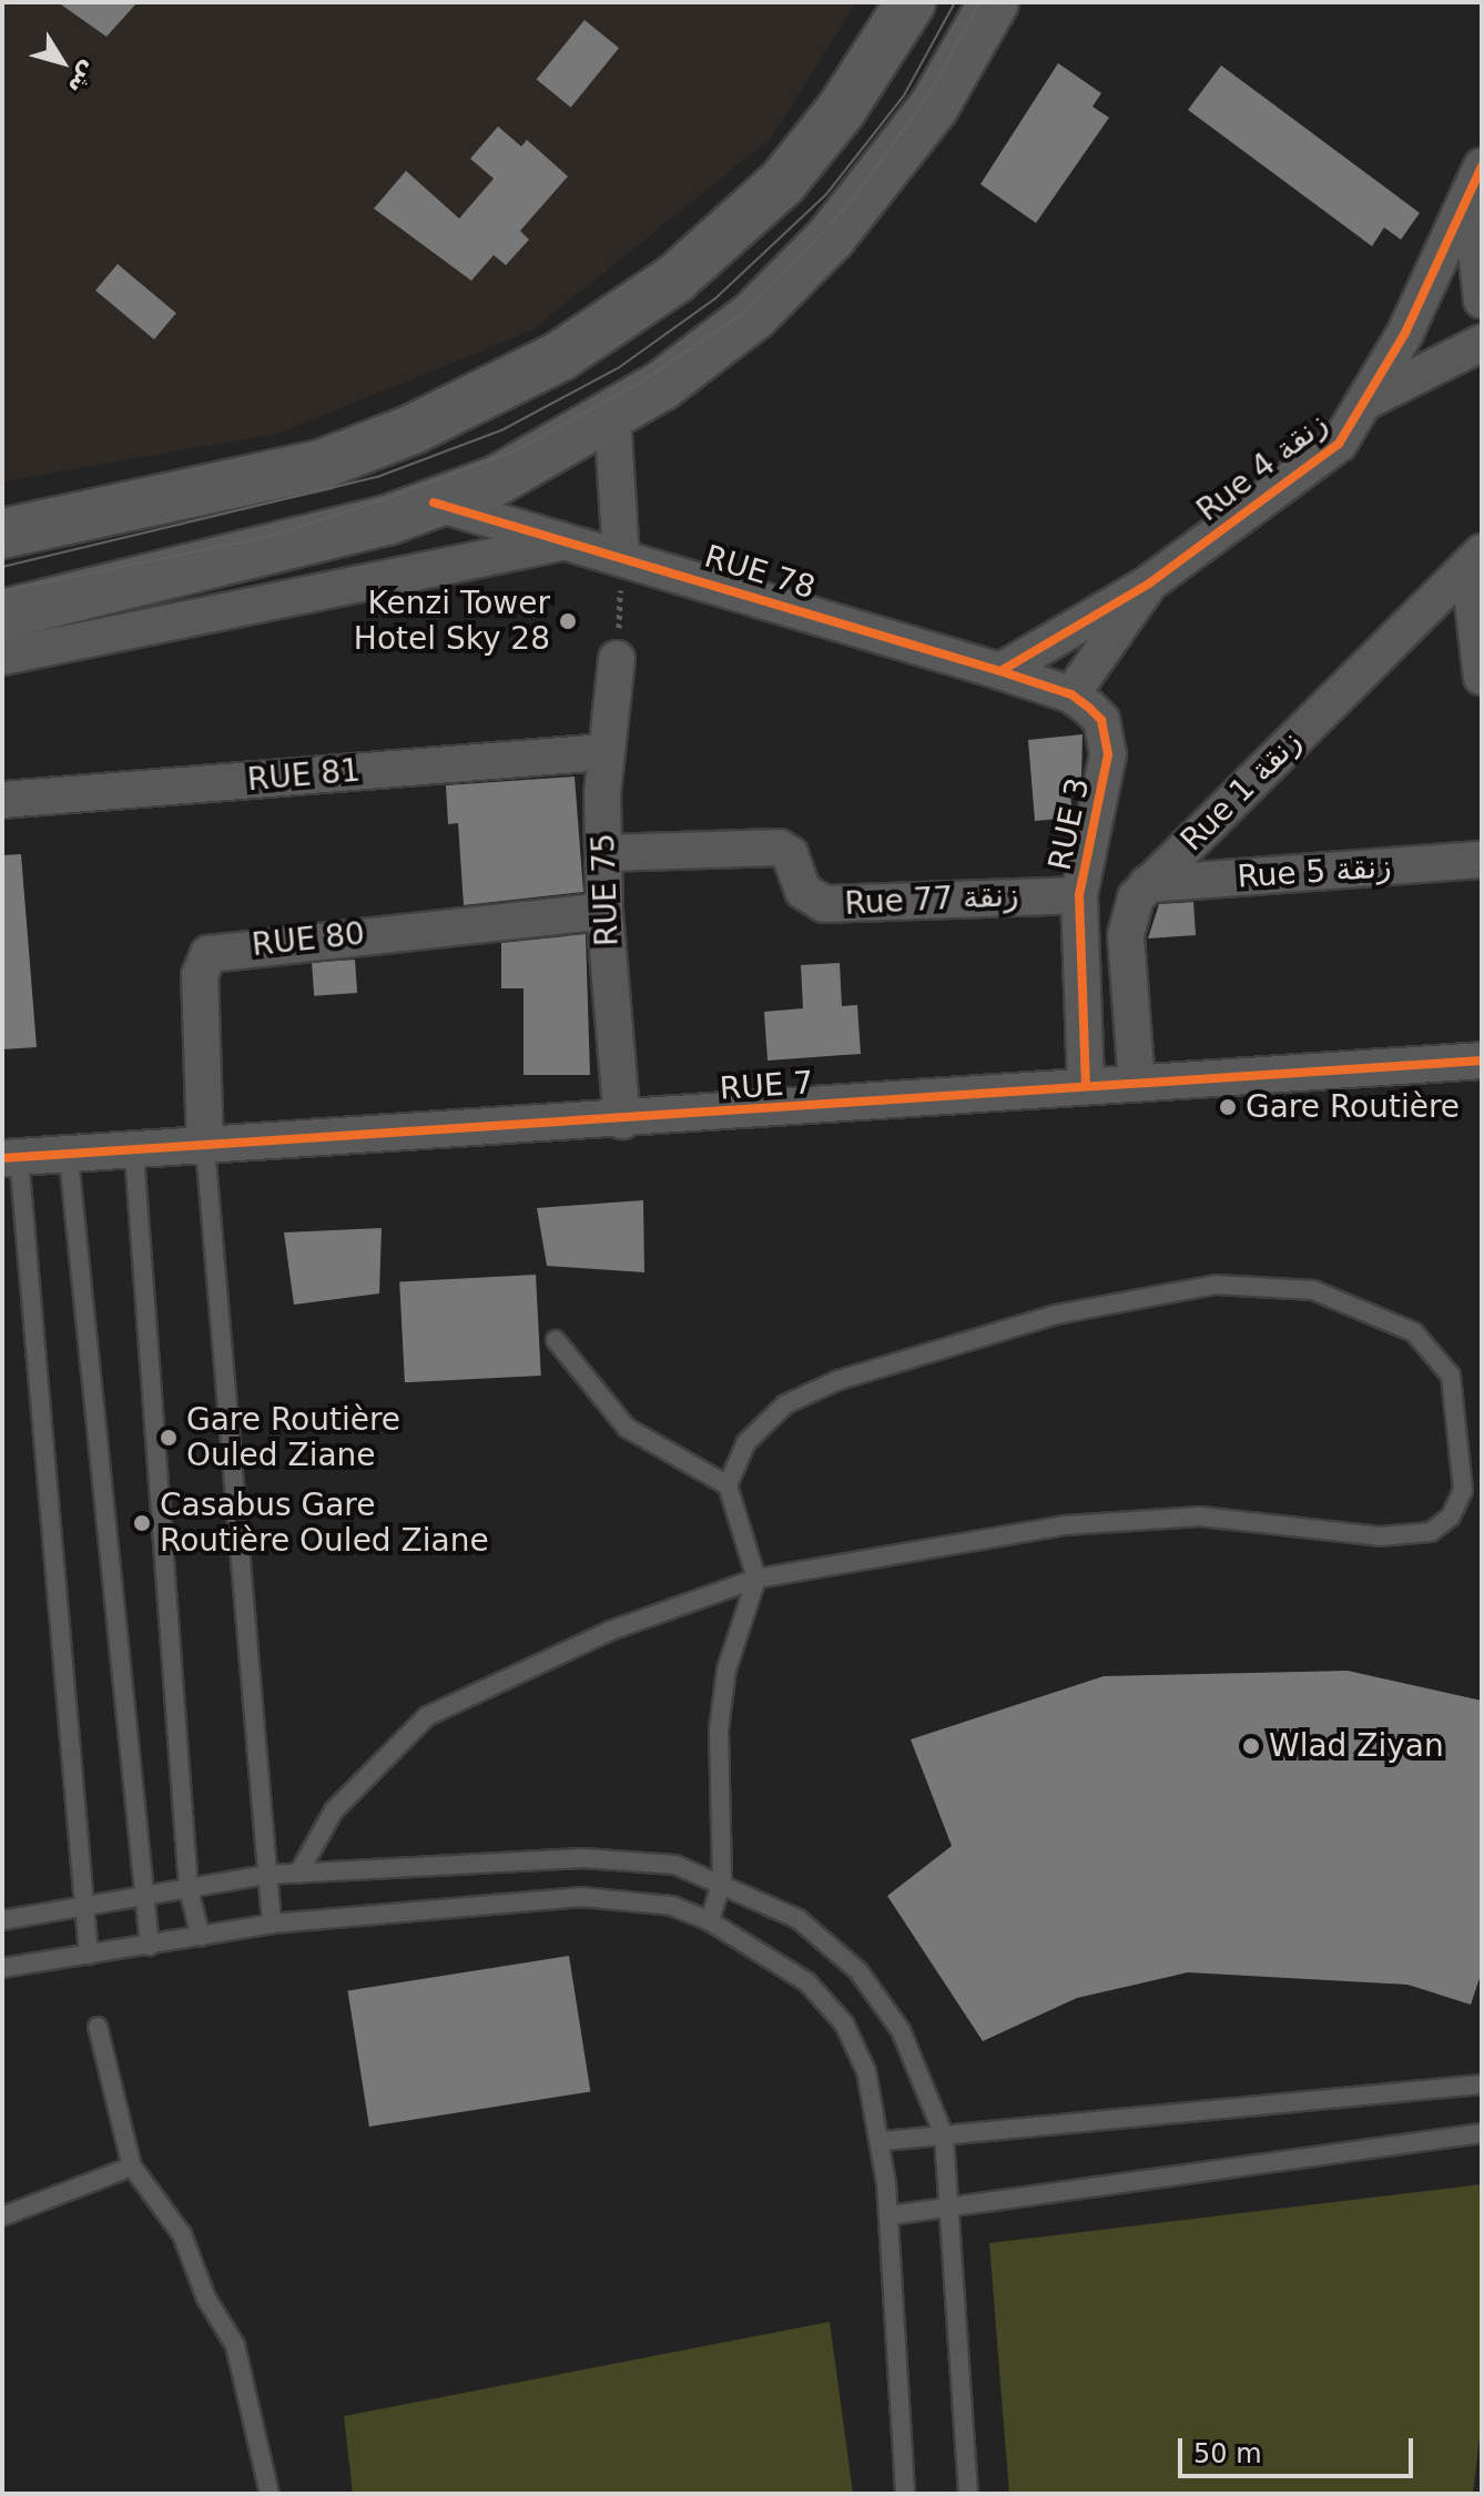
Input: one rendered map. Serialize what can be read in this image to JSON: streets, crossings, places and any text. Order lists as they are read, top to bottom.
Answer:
{
  "streets": {
    "street": [
      "Rue 4 زنقة",
      "RUE 78",
      "RUE 81",
      "Rue 1 زنقة",
      "RUE 3",
      "Rue 5 زنقة",
      "RUE 75",
      "Rue 77 زنقة",
      "RUE 80",
      "RUE 7"
    ]
  },
  "crossings": [
    ["Rue 4 زنقة", "RUE 78"],
    ["Rue 4 زنقة", "RUE 3"],
    ["RUE 78", "RUE 3"],
    ["RUE 81", "RUE 75"],
    ["Rue 1 زنقة", "Rue 5 زنقة"],
    ["Rue 1 زنقة", "RUE 7"],
    ["RUE 3", "Rue 77 زنقة"],
    ["RUE 3", "RUE 7"],
    ["RUE 75", "Rue 77 زنقة"],
    ["RUE 75", "RUE 80"],
    ["RUE 75", "RUE 7"],
    ["RUE 80", "RUE 7"]
  ],
  "places": [
    "Kenzi Tower Hotel Sky 28",
    "Gare Routière",
    "Gare Routière Ouled Ziane",
    "Casabus Gare Routière Ouled Ziane",
    "Wlad Ziyan"
  ],
  "scale_bar": "50 m",
  "north": "bottom right"
}
